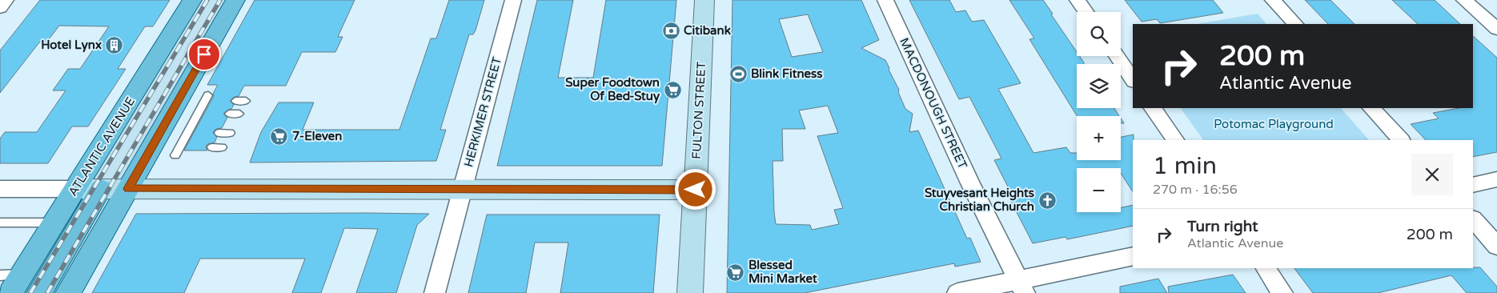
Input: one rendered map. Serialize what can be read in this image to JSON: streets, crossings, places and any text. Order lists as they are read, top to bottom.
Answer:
{
  "streets": {
    "main road": ["ATLANTIC AVENUE"],
    "street": ["MACDONOUGH STREET", "FULTON STREET", "HERKIMER STREET"]
  },
  "parks": ["Potomac Playground"],
  "places": {
    "bank": ["Citibank"],
    "building": ["Hotel Lynx"],
    "sports": ["Blink Fitness"],
    "supermarket": ["Super Foodtown Of Bed-Stuy", "7-Eleven", "Blessed Mini Market"],
    "church": ["Stuyvesant Heights Christian Church"]
  },
  "page": {
    "map_buttons": ["+", "−"],
    "turn": ["200 m", "Atlantic Avenue"],
    "heading": ["1 min", "270 m · 16:56"],
    "list": [
      {
        "name": "Turn right",
        "note": "Atlantic Avenue",
        "value": "200 m"
      }
    ]
  }
}
